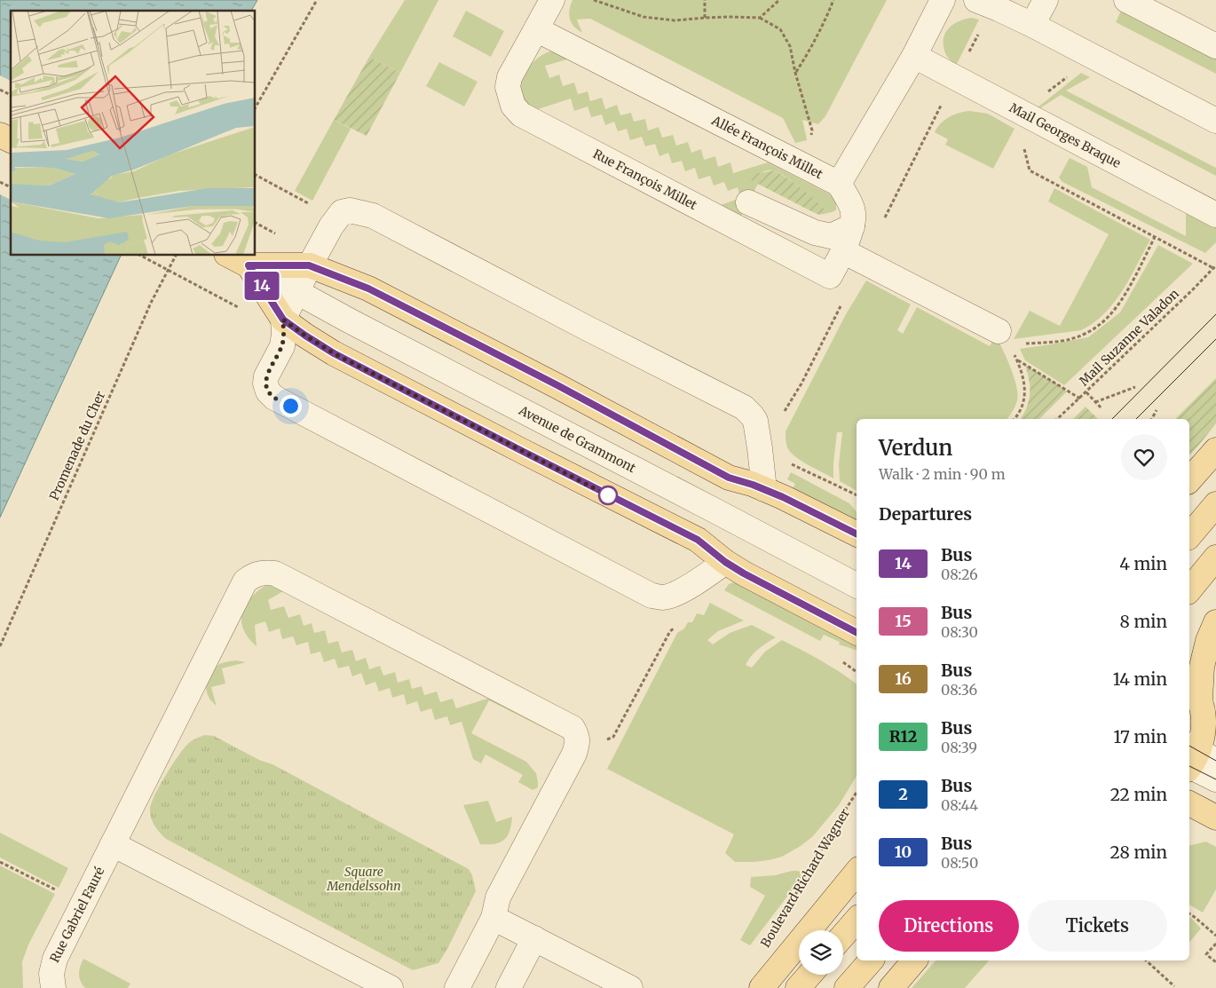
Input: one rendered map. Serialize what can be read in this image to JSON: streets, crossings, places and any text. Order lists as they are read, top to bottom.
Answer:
{
  "streets": {
    "main road": ["Avenue de Grammont"],
    "street": [
      "Mail Georges Braque",
      "Allée François Millet",
      "Rue François Millet",
      "Rue Gabriel Fauré"
    ],
    "path": ["Mail Suzanne Valadon", "Promenade du Cher", "Boulevard Richard Wagner"]
  },
  "crossings": [
    ["Allée François Millet", "Rue François Millet"]
  ],
  "parks": ["Square Mendelssohn"],
  "lines": ["bus line 14"],
  "page": {
    "on_map": "14",
    "heading": [
      ["Verdun", "Walk · 2 min · 90 m"],
      "Departures"
    ],
    "list": [
      {
        "mark": "14",
        "name": "Bus",
        "note": "08:26",
        "value": "4 min"
      },
      {
        "mark": "15",
        "name": "Bus",
        "note": "08:30",
        "value": "8 min"
      },
      {
        "mark": "16",
        "name": "Bus",
        "note": "08:36",
        "value": "14 min"
      },
      {
        "mark": "R12",
        "name": "Bus",
        "note": "08:39",
        "value": "17 min"
      },
      {
        "mark": "2",
        "name": "Bus",
        "note": "08:44",
        "value": "22 min"
      },
      {
        "mark": "10",
        "name": "Bus",
        "note": "08:50",
        "value": "28 min"
      }
    ],
    "buttons": ["Directions", "Tickets"]
  }
}
